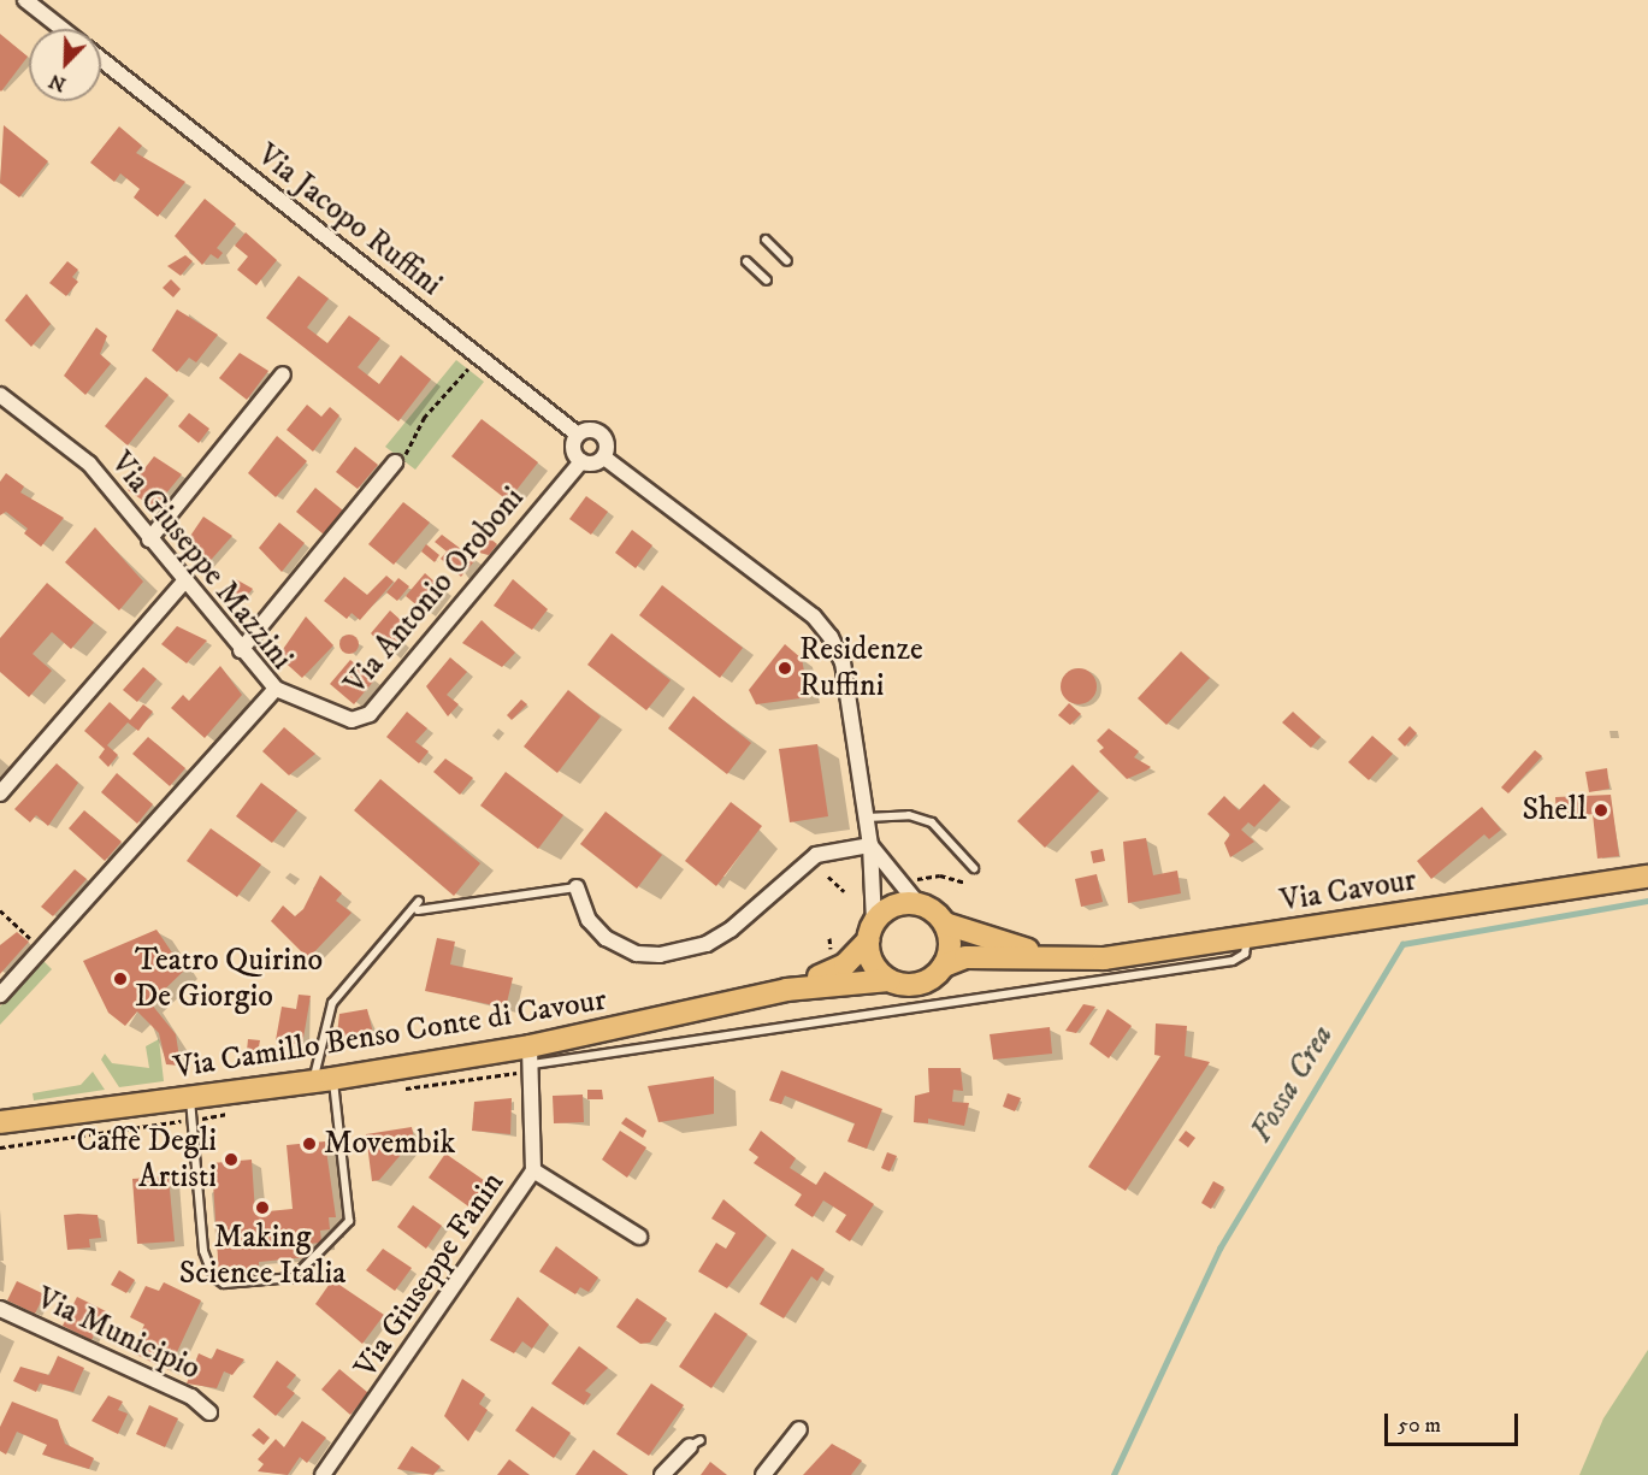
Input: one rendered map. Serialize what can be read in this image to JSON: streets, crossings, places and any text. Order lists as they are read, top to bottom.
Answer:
{
  "streets": {
    "main road": ["Via Cavour", "Via Camillo Benso Conte di Cavour"],
    "street": [
      "Via Jacopo Ruffini",
      "Via Giuseppe Mazzini",
      "Via Antonio Oroboni",
      "Via Giuseppe Fanin",
      "Via Municipio"
    ]
  },
  "crossings": [
    ["Via Jacopo Ruffini", "Via Antonio Oroboni"],
    ["Via Jacopo Ruffini", "Via Cavour"],
    ["Via Giuseppe Mazzini", "Via Antonio Oroboni"],
    ["Via Camillo Benso Conte di Cavour", "Via Giuseppe Fanin"]
  ],
  "water": ["Fossa Crea"],
  "places": [
    "Residenze Ruffini",
    "Shell",
    "Teatro Quirino De Giorgio",
    "Movembik",
    "Caffè Degli Artisti",
    "Making Science Italia"
  ],
  "scale_bar": "50 m",
  "north": "bottom left"
}
